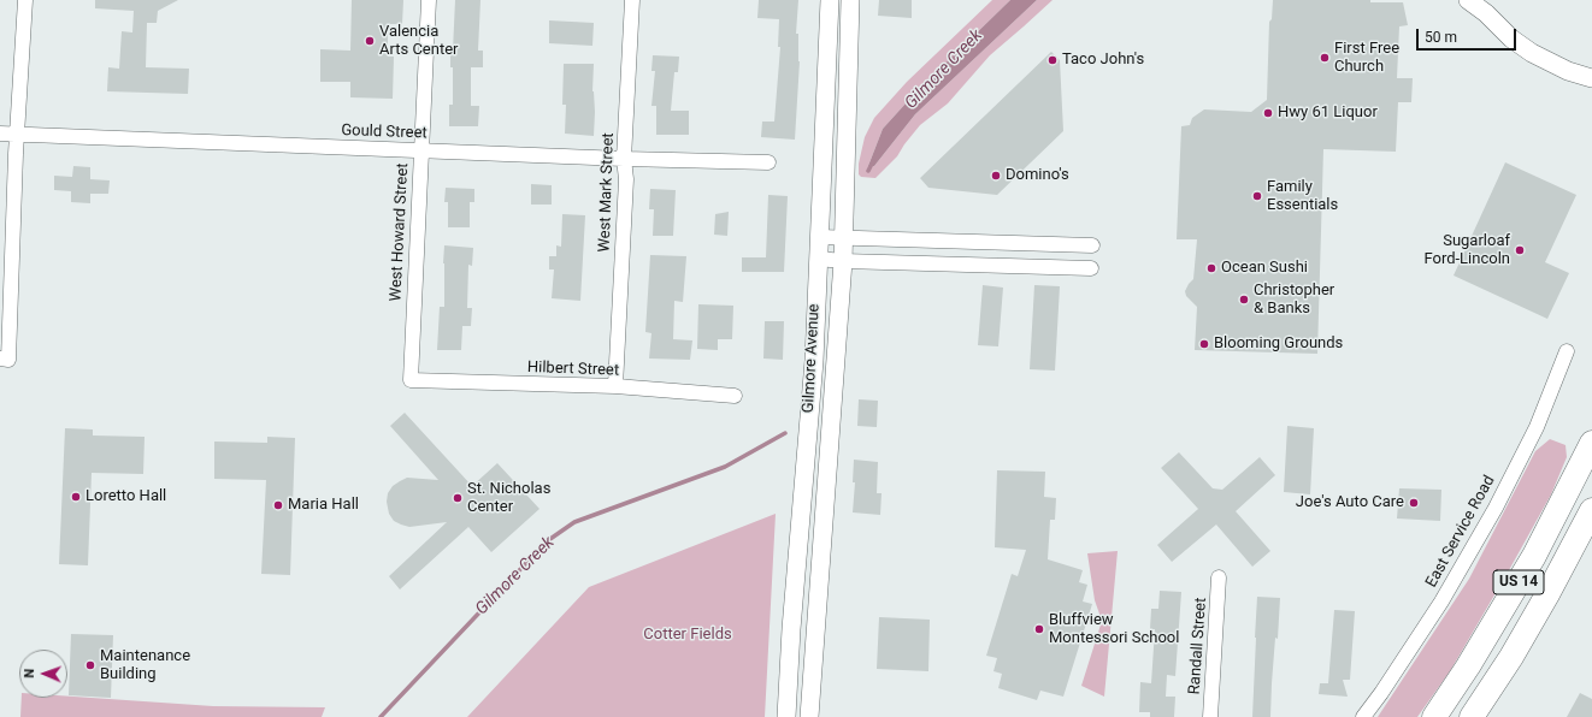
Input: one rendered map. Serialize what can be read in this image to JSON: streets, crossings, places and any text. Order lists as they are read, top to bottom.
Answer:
{
  "streets": {
    "highway": ["US 14"],
    "street": [
      "Gould Street",
      "West Mark Street",
      "West Howard Street",
      "Gilmore Avenue",
      "Hilbert Street",
      "East Service Road",
      "Randall Street"
    ]
  },
  "crossings": [
    ["Gould Street", "West Mark Street"],
    ["Gould Street", "West Howard Street"],
    ["West Mark Street", "Hilbert Street"],
    ["West Howard Street", "Hilbert Street"]
  ],
  "water": ["Gilmore Creek"],
  "parks": ["Cotter Fields"],
  "places": [
    "Valencia Arts Center",
    "First Free Church",
    "Taco John's",
    "Hwy 61 Liquor",
    "Domino's",
    "Family Essentials",
    "Sugarloaf Ford-Lincoln",
    "Ocean Sushi",
    "Christopher & Banks",
    "Blooming Grounds",
    "Loretto Hall",
    "St. Nicholas Center",
    "Joe's Auto Care",
    "Maria Hall",
    "Bluffview Montessori School",
    "Maintenance Building"
  ],
  "scale_bar": "50 m",
  "north": "left"
}
